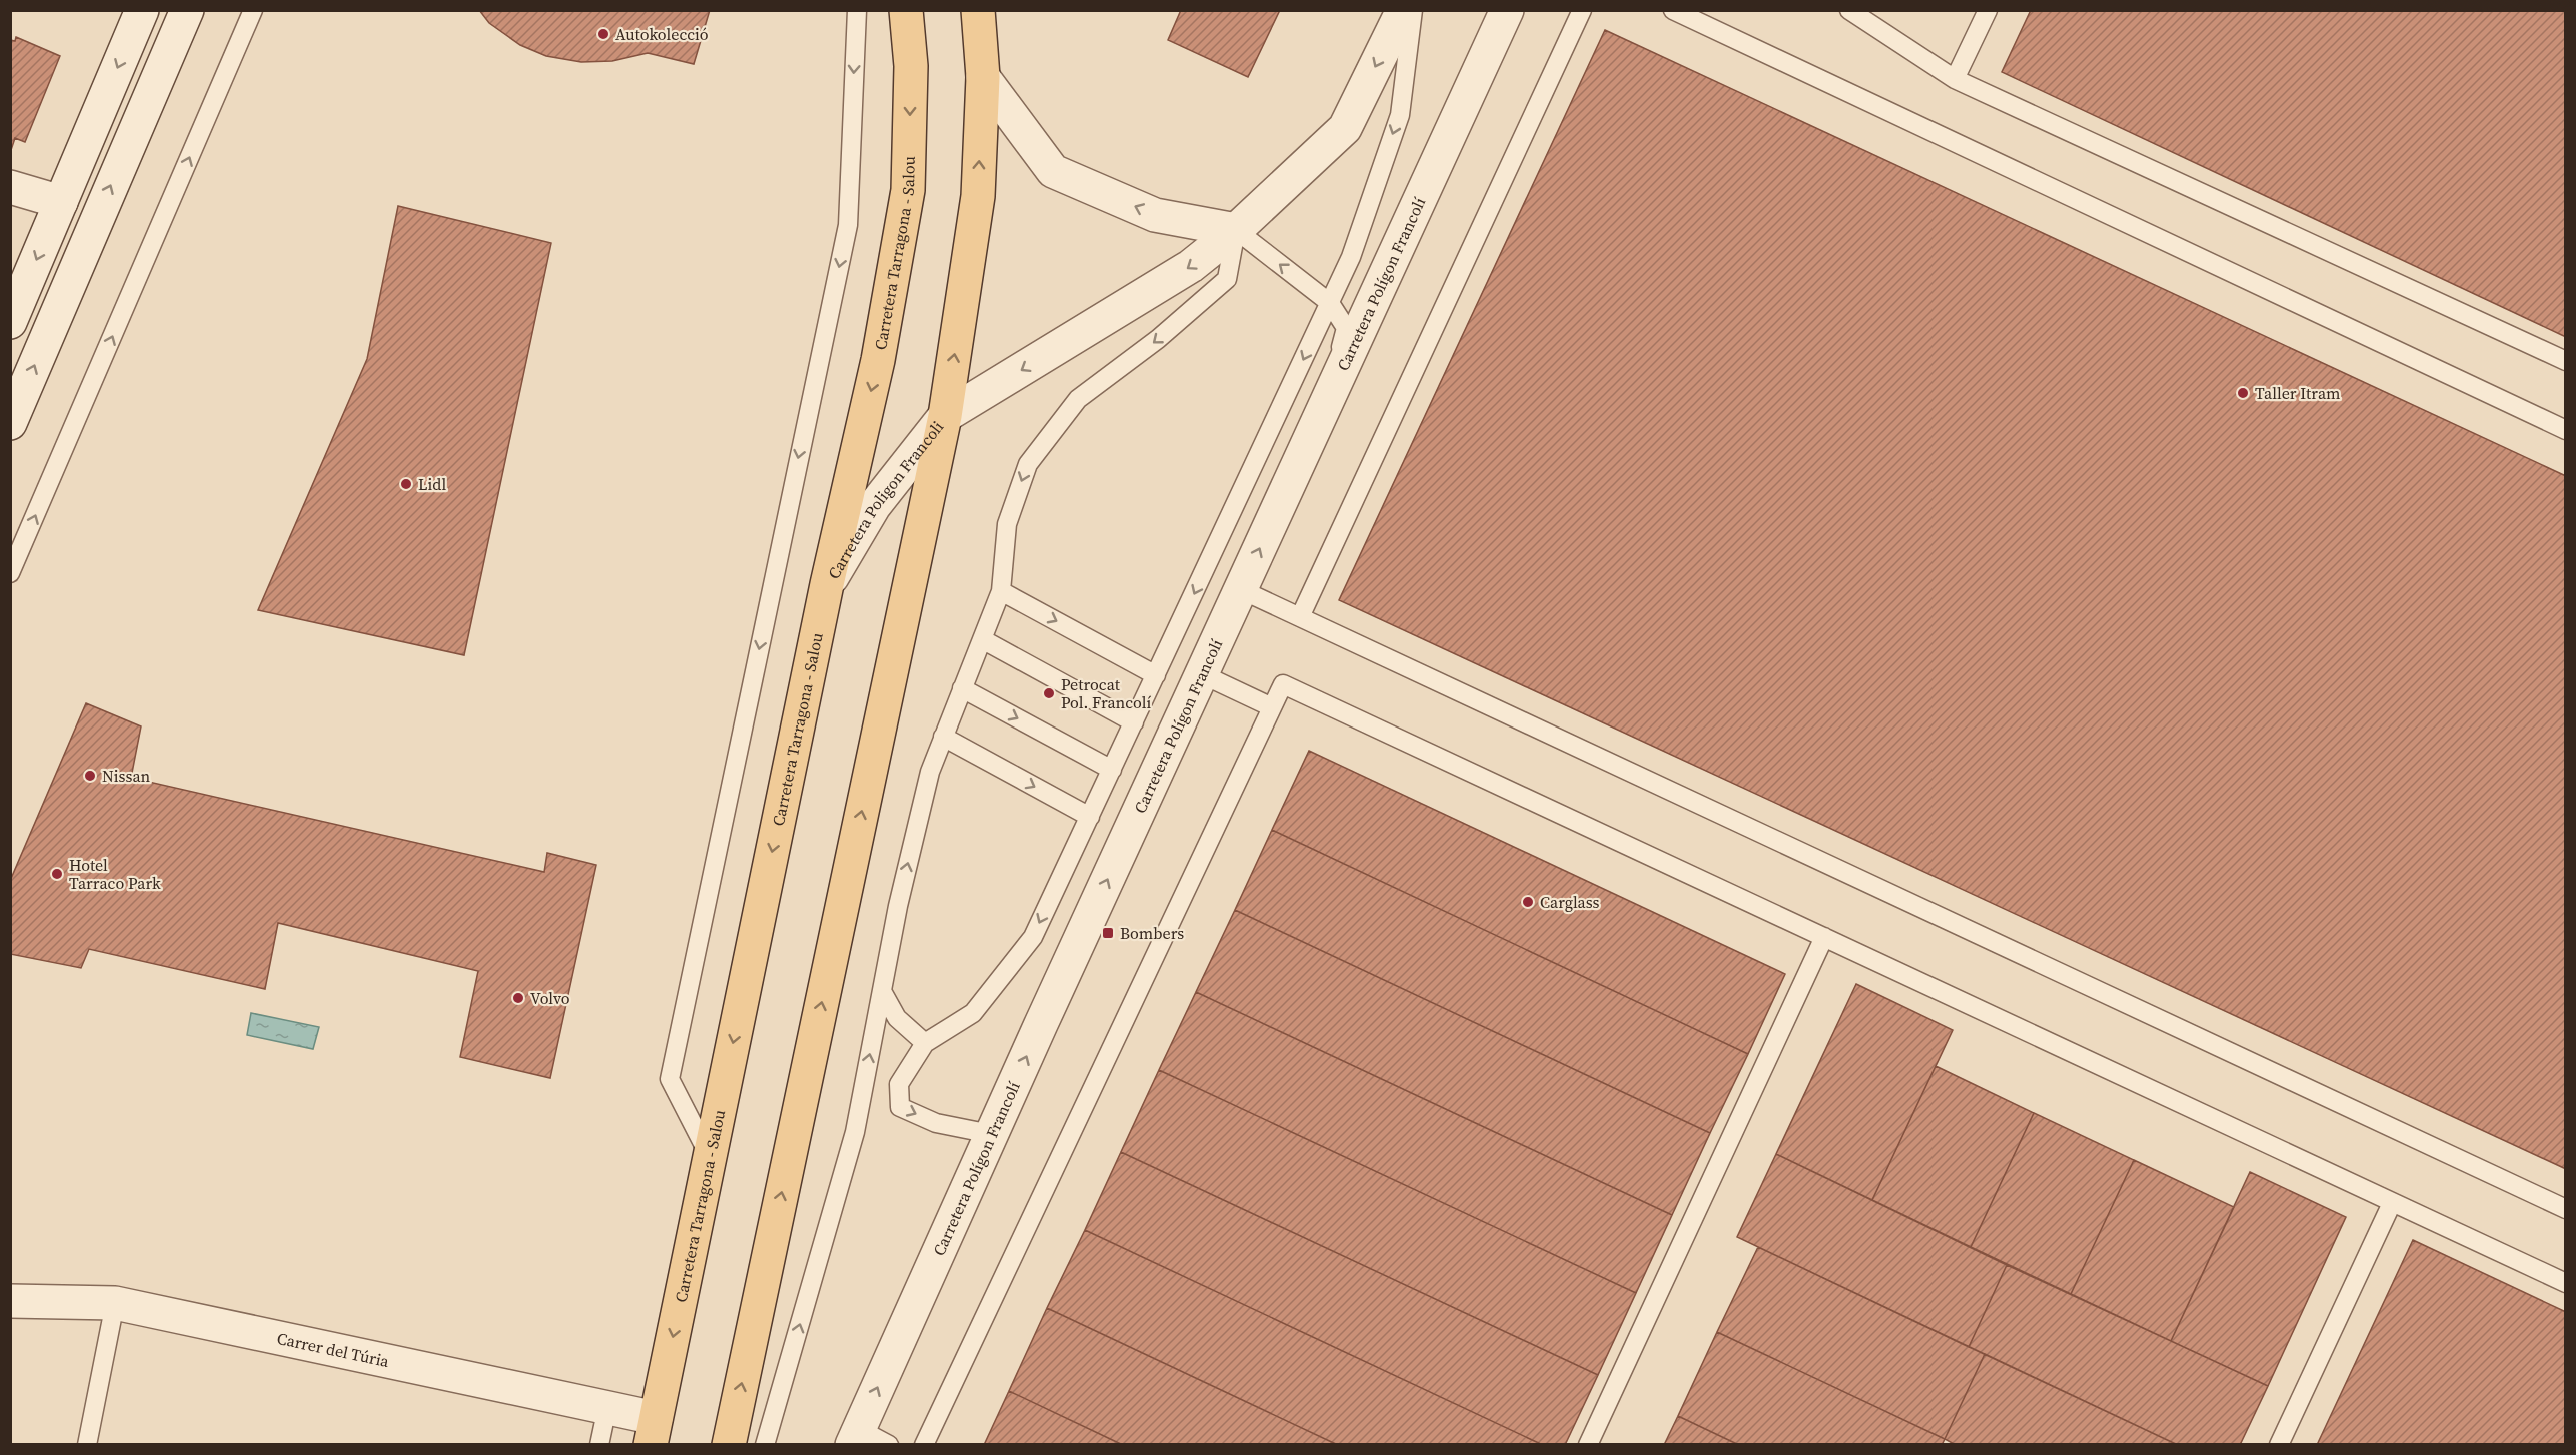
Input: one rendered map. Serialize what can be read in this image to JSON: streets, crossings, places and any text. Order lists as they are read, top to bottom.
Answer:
{
  "streets": {
    "main road": ["Carretera Tarragona - Salou"],
    "street": ["Carretera Polígon Francolí", "Carretera Poligon Francoli", "Carrer del Túria"]
  },
  "crossings": [
    ["Carretera Tarragona - Salou", "Carretera Poligon Francoli"],
    ["Carretera Tarragona - Salou", "Carrer del Túria"]
  ],
  "one_way": ["Carretera Polígon Francolí"],
  "places": {
    "other": [
      "Autokolecció",
      "Taller Itram",
      "Lidl",
      "Petrocat Pol. Francolí",
      "Nissan",
      "Hotel Tarraco Park",
      "Carglass",
      "Volvo"
    ],
    "transit": ["Bombers"]
  }
}
